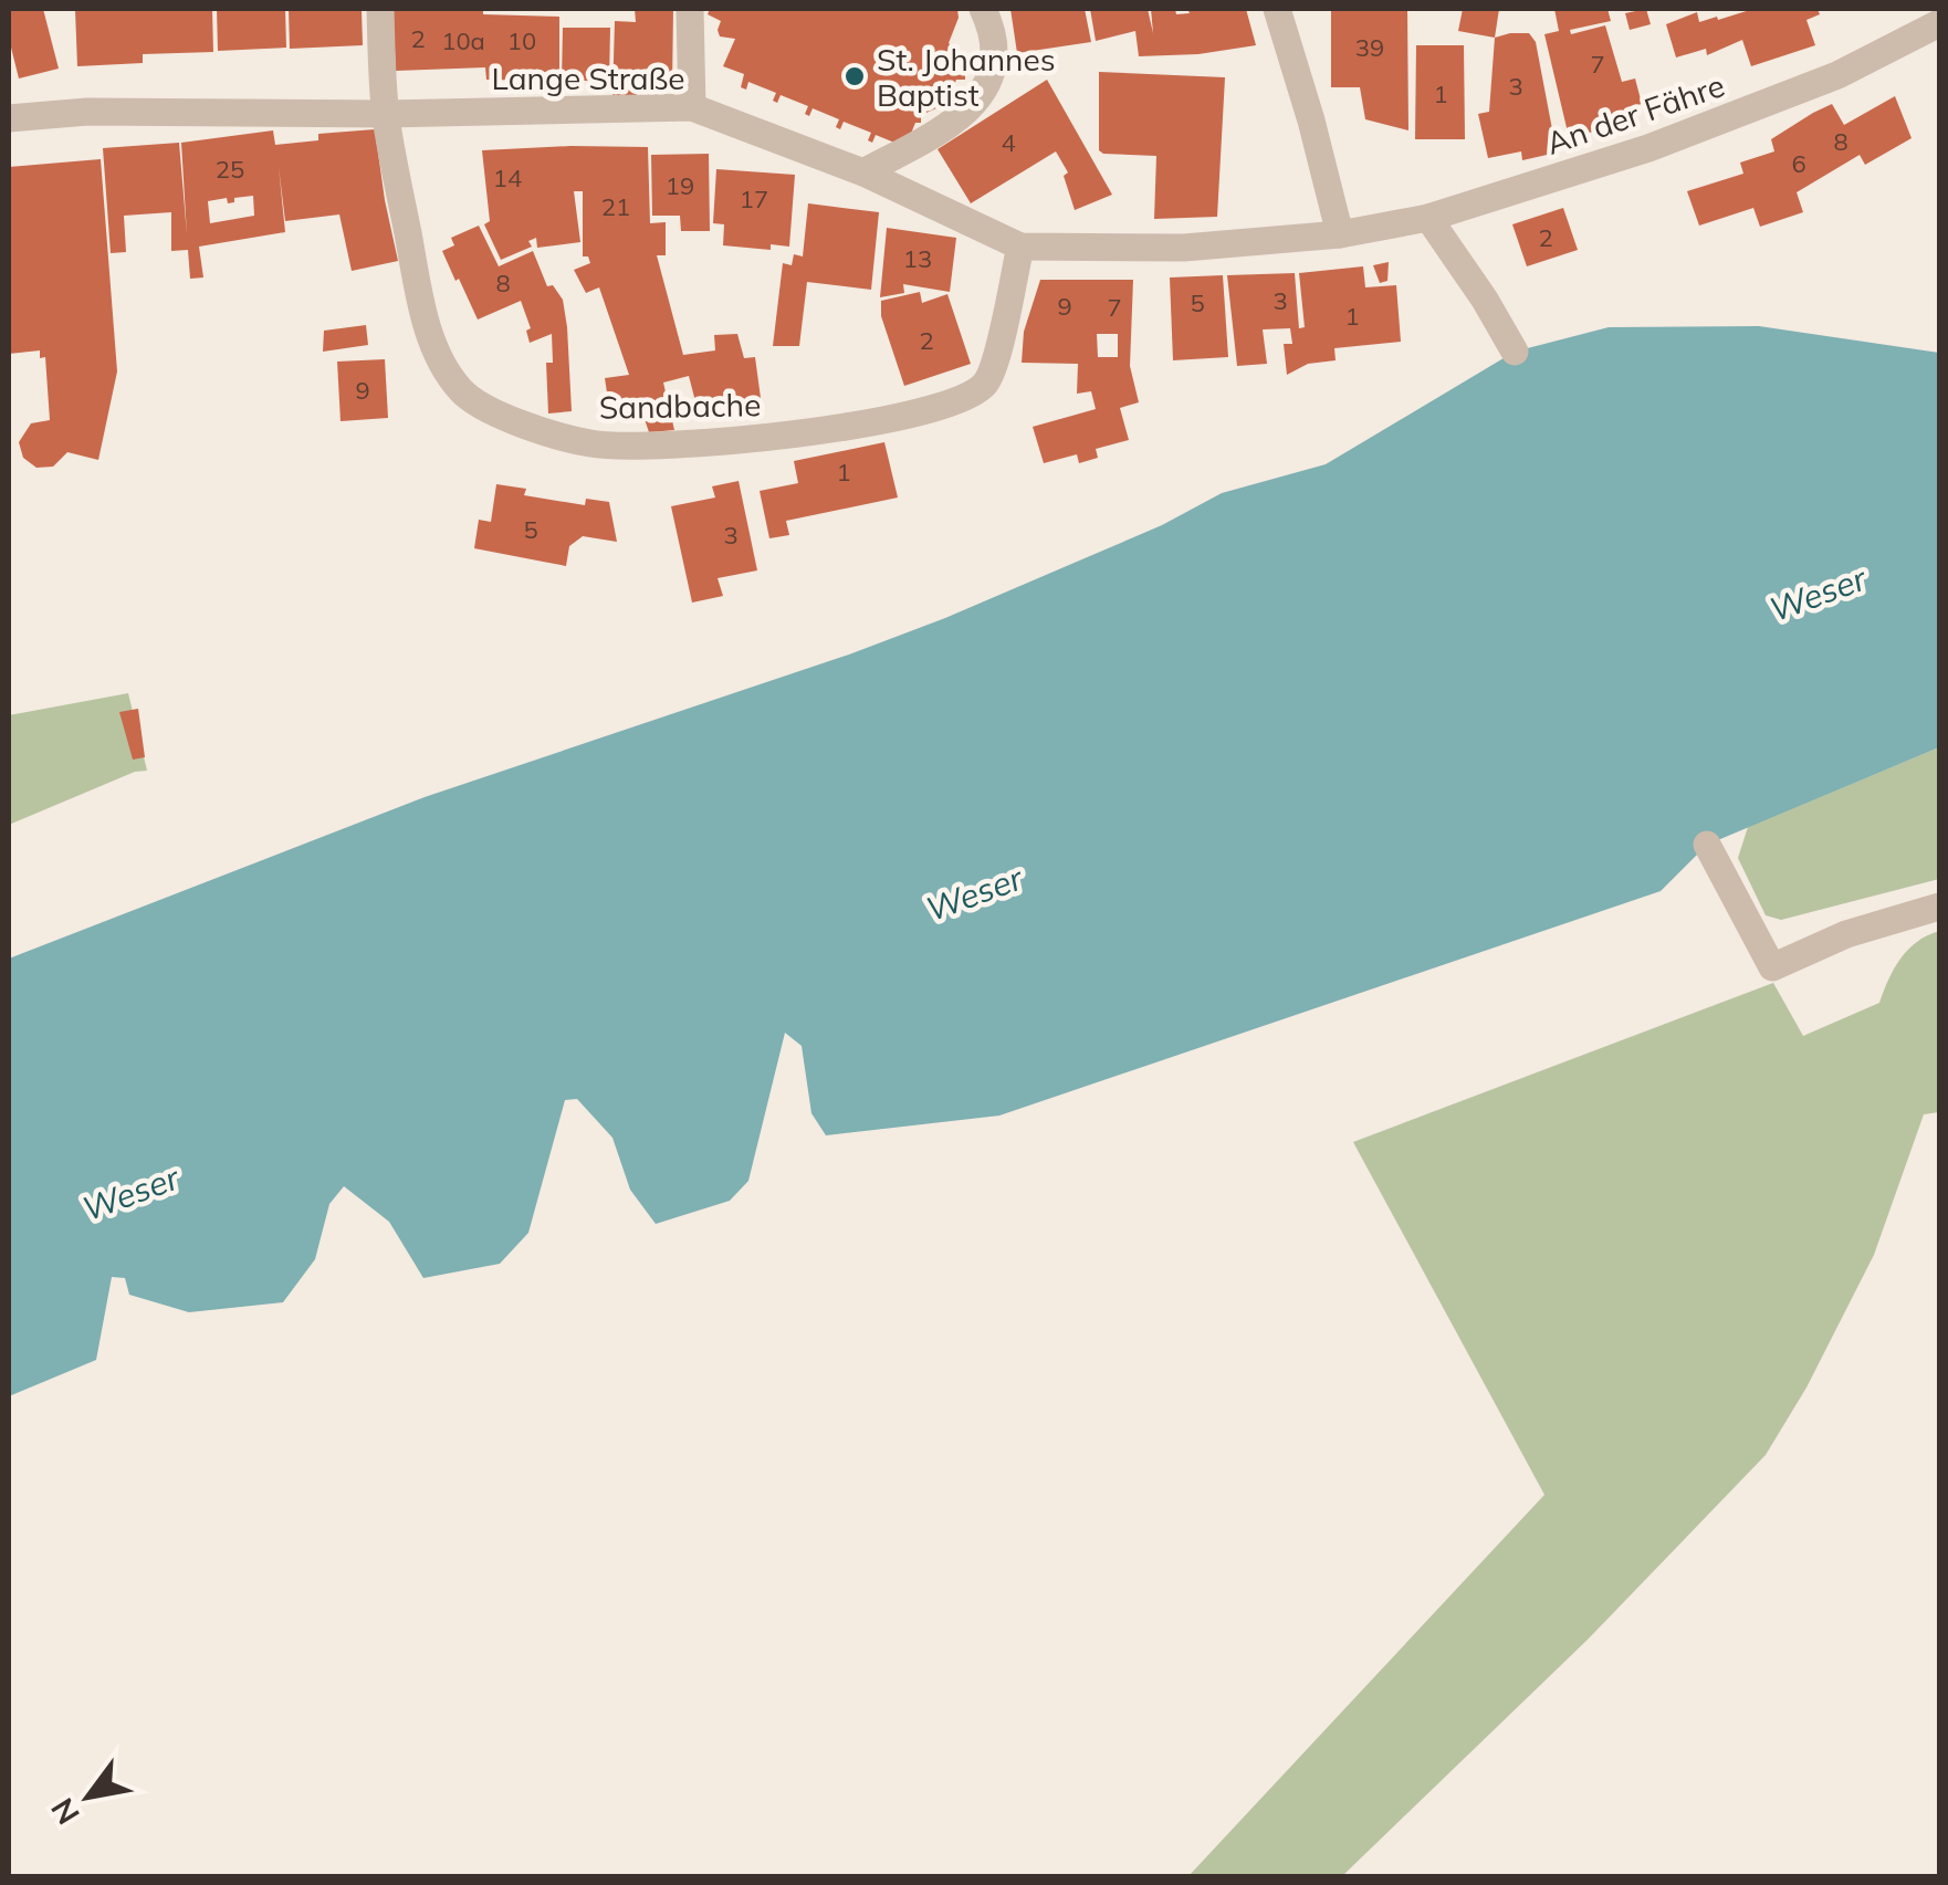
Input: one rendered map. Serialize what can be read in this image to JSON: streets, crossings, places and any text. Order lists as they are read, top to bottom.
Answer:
{
  "streets": {
    "street": ["Lange Straße", "An der Fähre", "Sandbache"]
  },
  "crossings": [
    ["Lange Straße", "An der Fähre"],
    ["Lange Straße", "Sandbache"]
  ],
  "water": ["Weser"],
  "places": ["St. Johannes Baptist"],
  "house_numbers": [
    "2",
    "10a",
    "10",
    "39",
    "7",
    "3",
    "1",
    "8",
    "4",
    "6",
    "25",
    "14",
    "19",
    "17",
    "21",
    "2",
    "13",
    "8",
    "3",
    "5",
    "9",
    "7",
    "1",
    "2",
    "9",
    "1",
    "5",
    "3"
  ],
  "north": "bottom left"
}
